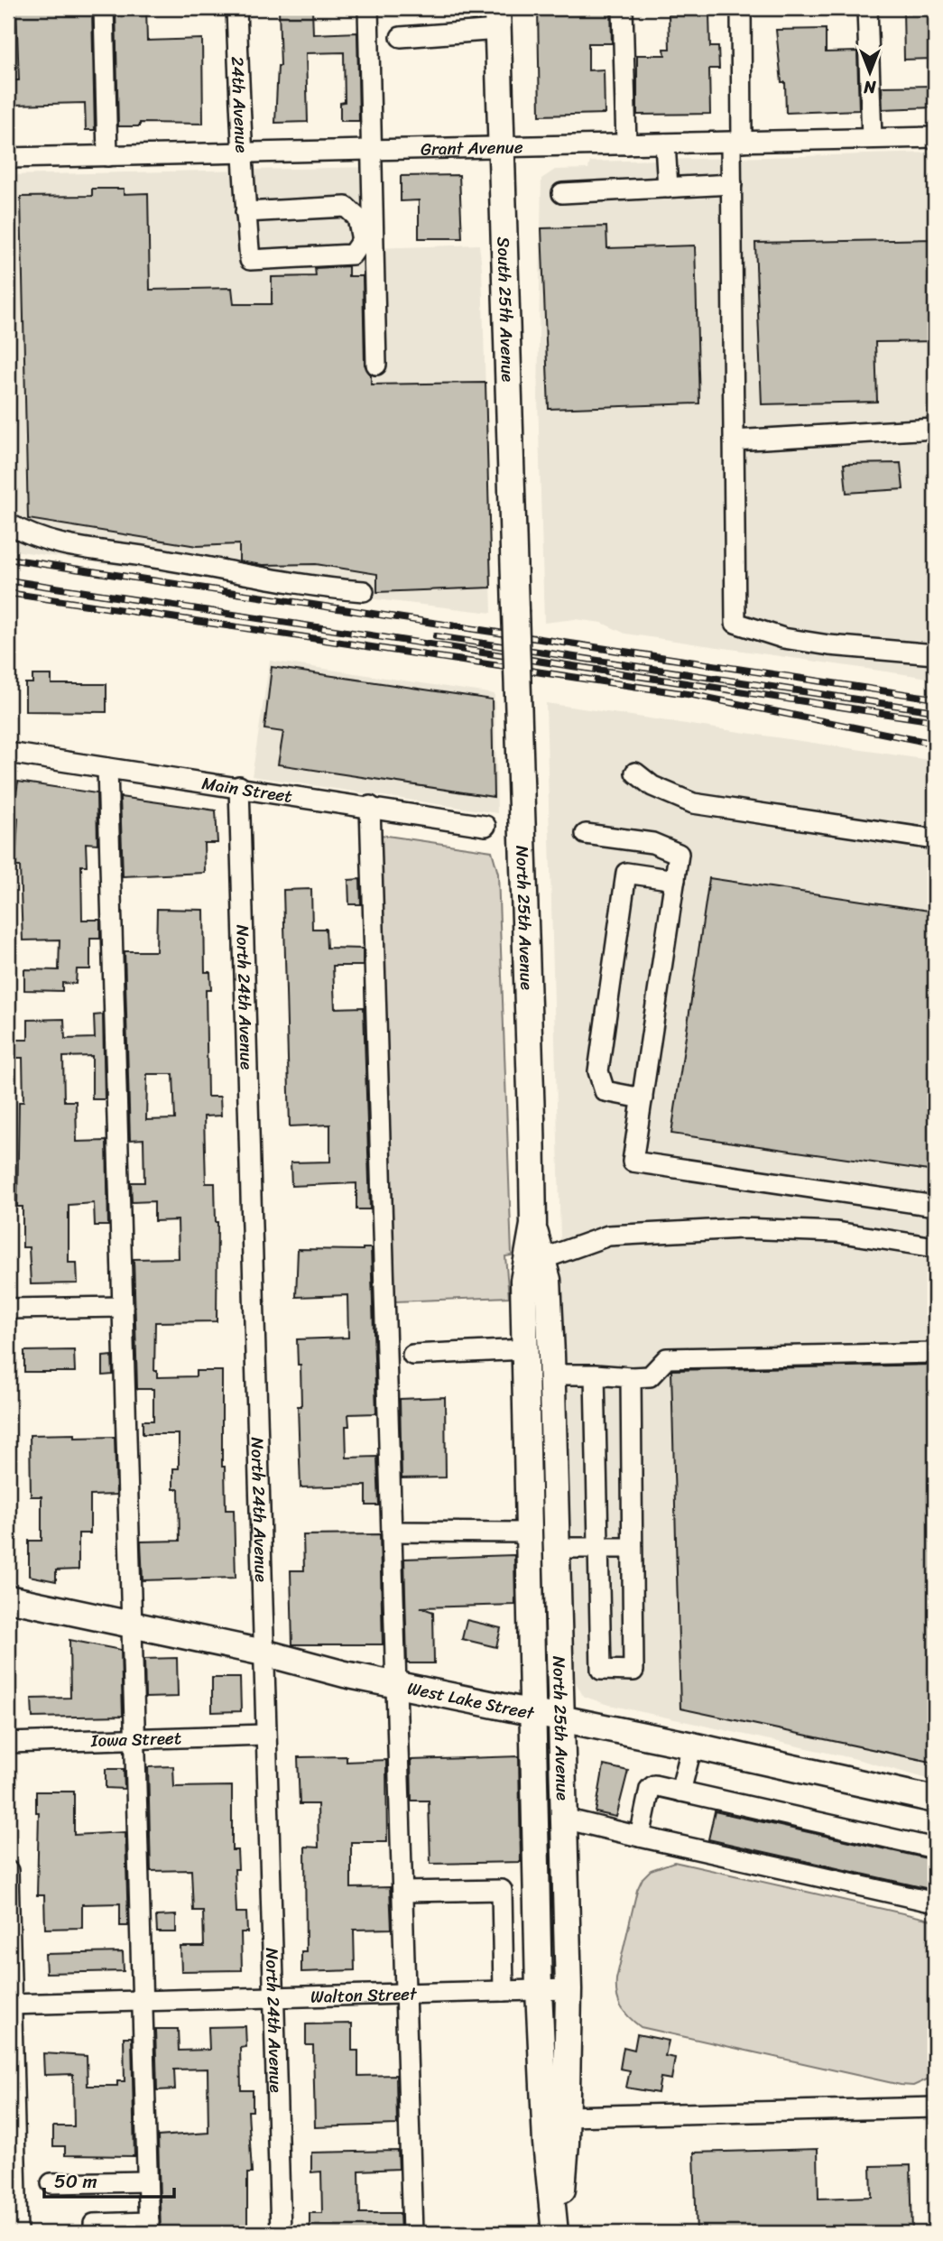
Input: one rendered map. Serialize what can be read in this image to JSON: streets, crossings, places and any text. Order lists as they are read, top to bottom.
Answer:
{
  "streets": {
    "main road": ["South 25th Avenue", "North 25th Avenue", "West Lake Street"],
    "street": [
      "24th Avenue",
      "Grant Avenue",
      "Main Street",
      "North 24th Avenue",
      "Iowa Street",
      "Walton Street"
    ]
  },
  "crossings": [
    ["24th Avenue", "Grant Avenue"],
    ["Grant Avenue", "South 25th Avenue"],
    ["South 25th Avenue", "North 25th Avenue"],
    ["Main Street", "North 24th Avenue"],
    ["North 25th Avenue", "West Lake Street"],
    ["North 25th Avenue", "Walton Street"],
    ["North 24th Avenue", "West Lake Street"],
    ["North 24th Avenue", "Iowa Street"],
    ["North 24th Avenue", "Walton Street"]
  ],
  "scale_bar": "50 m",
  "north": "bottom"
}
